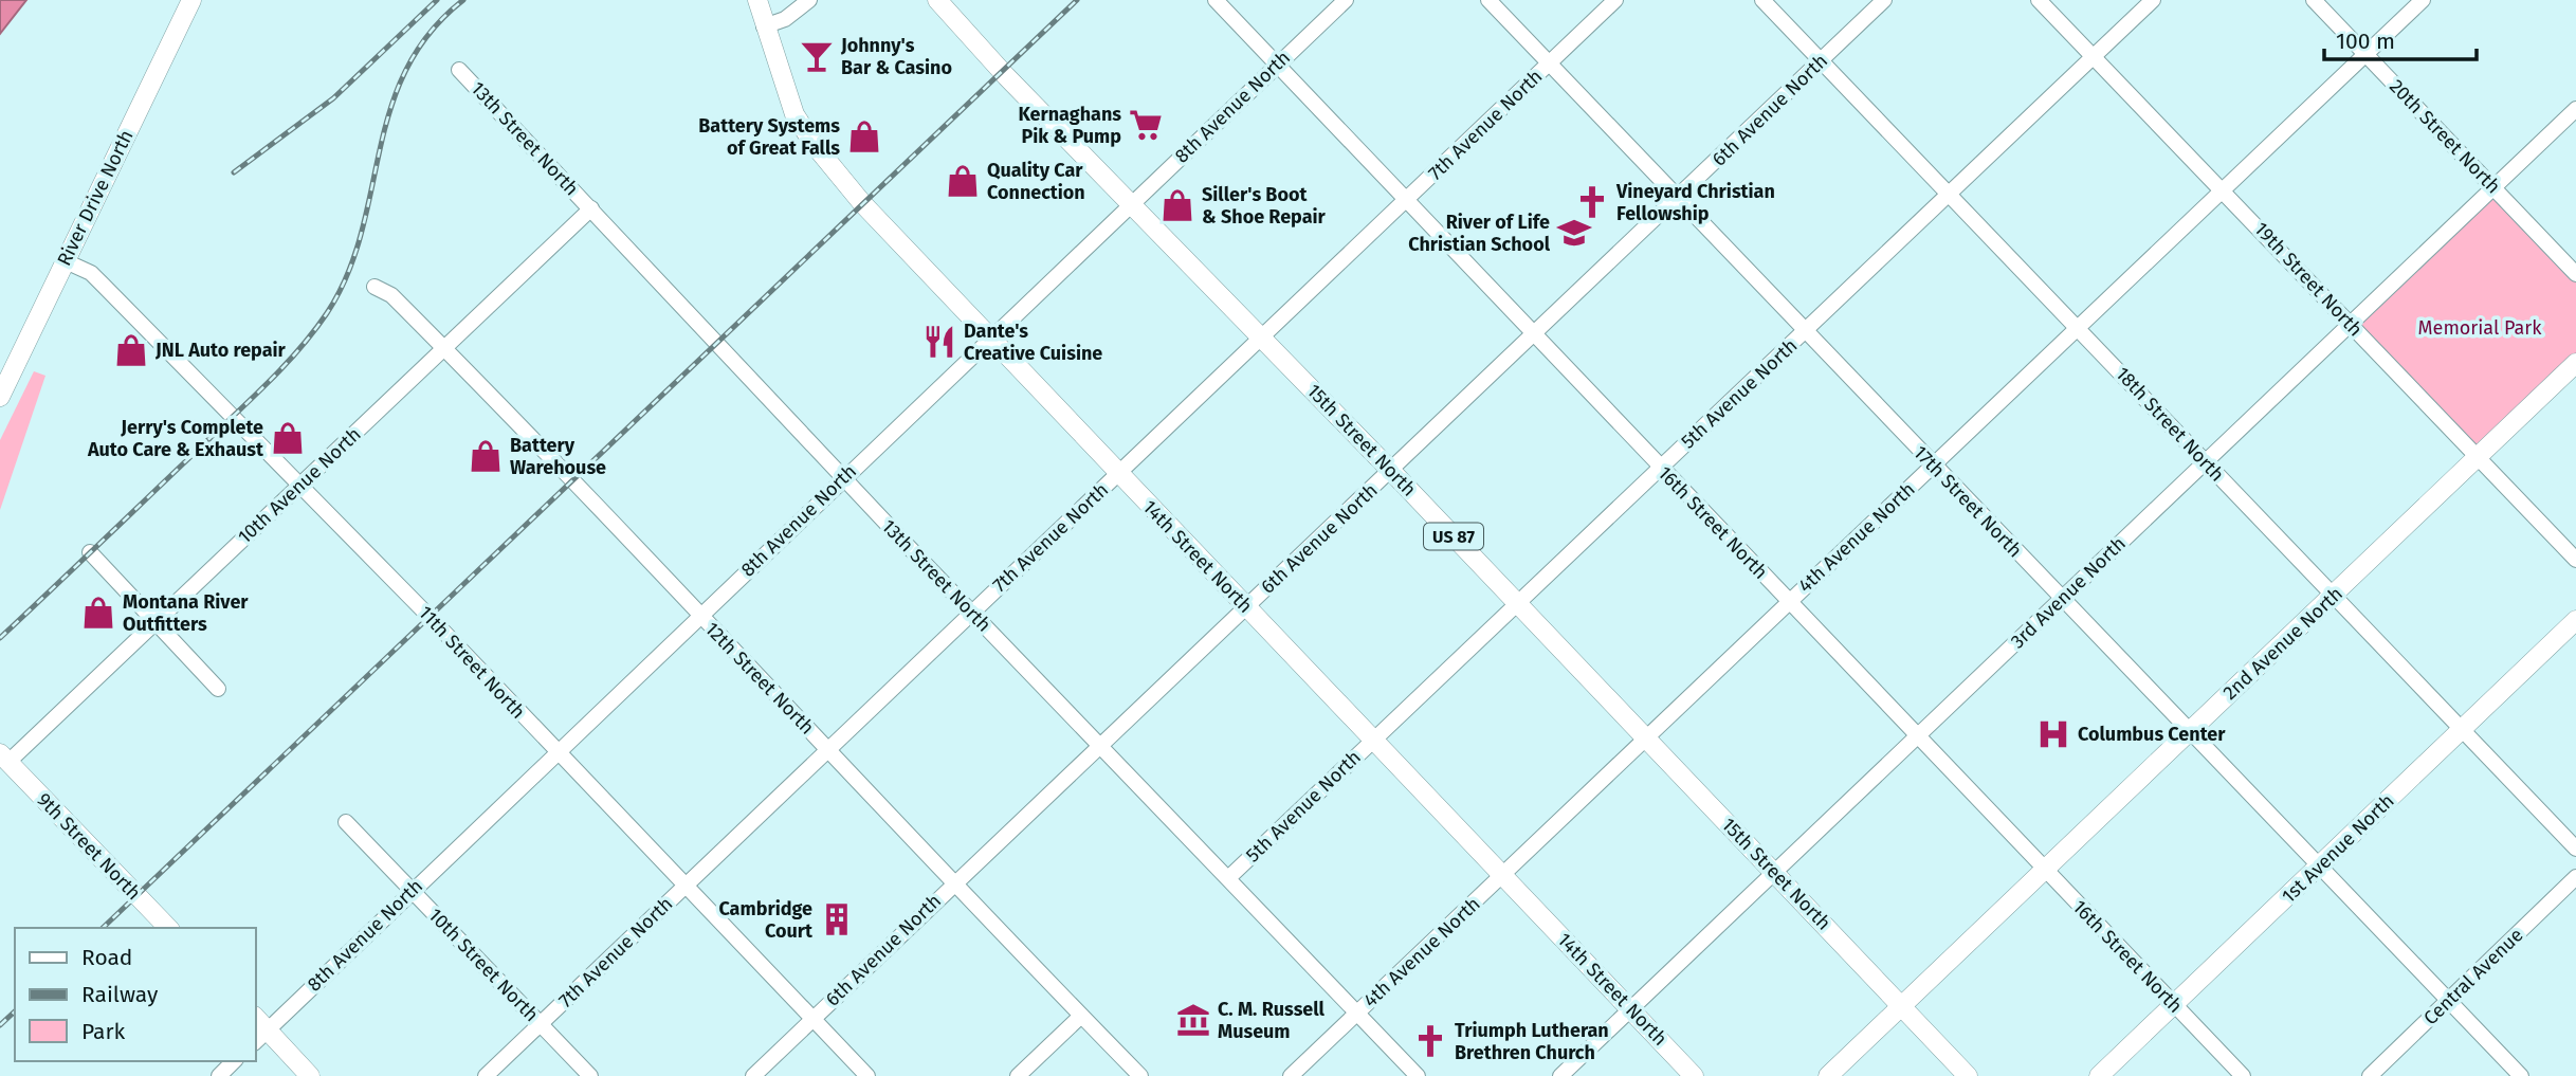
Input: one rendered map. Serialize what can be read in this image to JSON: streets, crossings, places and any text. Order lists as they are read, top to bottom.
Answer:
{
  "streets": {
    "main road": [
      "River Drive North",
      "15th Street North",
      "US 87",
      "14th Street North",
      "2nd Avenue North",
      "9th Street North",
      "1st Avenue North"
    ],
    "street": [
      "8th Avenue North",
      "6th Avenue North",
      "7th Avenue North",
      "20th Street North",
      "13th Street North",
      "19th Street North",
      "5th Avenue North",
      "18th Street North",
      "10th Avenue North",
      "17th Street North",
      "16th Street North",
      "4th Avenue North",
      "3rd Avenue North",
      "11th Street North",
      "12th Street North",
      "10th Street North",
      "Central Avenue"
    ]
  },
  "crossings": [
    ["8th Avenue North", "13th Street North"],
    ["8th Avenue North", "15th Street North"],
    ["8th Avenue North", "16th Street North"],
    ["8th Avenue North", "14th Street North"],
    ["8th Avenue North", "11th Street North"],
    ["8th Avenue North", "12th Street North"],
    ["8th Avenue North", "10th Street North"],
    ["6th Avenue North", "13th Street North"],
    ["6th Avenue North", "18th Street North"],
    ["6th Avenue North", "15th Street North"],
    ["6th Avenue North", "17th Street North"],
    ["6th Avenue North", "16th Street North"],
    ["6th Avenue North", "14th Street North"],
    ["6th Avenue North", "11th Street North"],
    ["6th Avenue North", "12th Street North"],
    ["7th Avenue North", "13th Street North"],
    ["7th Avenue North", "15th Street North"],
    ["7th Avenue North", "17th Street North"],
    ["7th Avenue North", "16th Street North"],
    ["7th Avenue North", "14th Street North"],
    ["7th Avenue North", "11th Street North"],
    ["7th Avenue North", "12th Street North"],
    ["7th Avenue North", "10th Street North"],
    ["20th Street North", "4th Avenue North"],
    ["20th Street North", "3rd Avenue North"],
    ["13th Street North", "5th Avenue North"],
    ["13th Street North", "10th Avenue North"],
    ["13th Street North", "4th Avenue North"],
    ["River Drive North", "11th Street North"],
    ["19th Street North", "5th Avenue North"],
    ["19th Street North", "4th Avenue North"],
    ["19th Street North", "3rd Avenue North"],
    ["19th Street North", "2nd Avenue North"],
    ["5th Avenue North", "18th Street North"],
    ["5th Avenue North", "15th Street North"],
    ["5th Avenue North", "17th Street North"],
    ["5th Avenue North", "16th Street North"],
    ["5th Avenue North", "14th Street North"],
    ["18th Street North", "4th Avenue North"],
    ["18th Street North", "3rd Avenue North"],
    ["18th Street North", "2nd Avenue North"],
    ["18th Street North", "1st Avenue North"],
    ["15th Street North", "4th Avenue North"],
    ["15th Street North", "3rd Avenue North"],
    ["15th Street North", "2nd Avenue North"],
    ["10th Avenue North", "11th Street North"],
    ["10th Avenue North", "12th Street North"],
    ["10th Avenue North", "9th Street North"],
    ["17th Street North", "4th Avenue North"],
    ["17th Street North", "3rd Avenue North"],
    ["17th Street North", "2nd Avenue North"],
    ["17th Street North", "1st Avenue North"],
    ["17th Street North", "Central Avenue"],
    ["16th Street North", "4th Avenue North"],
    ["16th Street North", "3rd Avenue North"],
    ["16th Street North", "2nd Avenue North"],
    ["16th Street North", "1st Avenue North"],
    ["4th Avenue North", "14th Street North"],
    ["14th Street North", "3rd Avenue North"]
  ],
  "parks": ["Memorial Park"],
  "places": {
    "bar": ["Johnny's Bar & Casino"],
    "supermarket": ["Kernaghans Pik & Pump"],
    "shop": [
      "Battery Systems of Great Falls",
      "Quality Car Connection",
      "Siller's Boot & Shoe Repair",
      "JNL Auto repair",
      "Jerry's Complete Auto Care & Exhaust",
      "Battery Warehouse",
      "Montana River Outfitters"
    ],
    "church": ["Vineyard Christian Fellowship", "Triumph Lutheran Brethren Church"],
    "school or university": ["River of Life Christian School"],
    "restaurant": ["Dante's Creative Cuisine"],
    "hospital": ["Columbus Center"],
    "building": ["Cambridge Court"],
    "museum": ["C. M. Russell Museum"]
  },
  "legend": ["Road", "Railway", "Park"],
  "scale_bar": "100 m"
}
